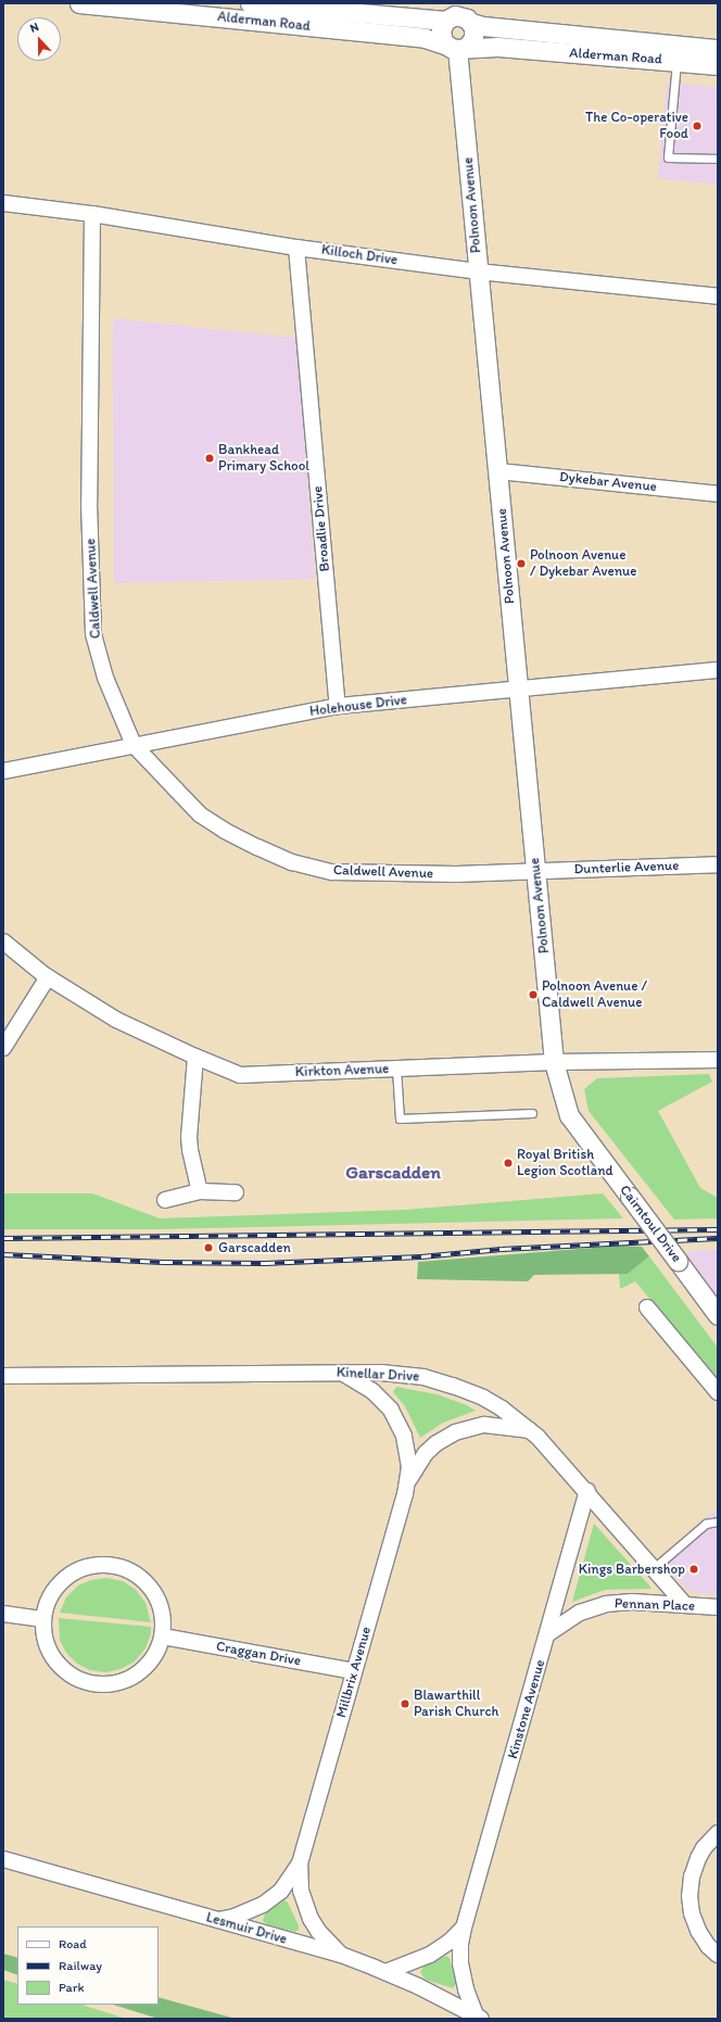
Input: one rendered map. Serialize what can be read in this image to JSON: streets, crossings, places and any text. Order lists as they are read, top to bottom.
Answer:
{
  "streets": {
    "street": [
      "Alderman Road",
      "Polnoon Avenue",
      "Killoch Drive",
      "Dykebar Avenue",
      "Broadlie Drive",
      "Caldwell Avenue",
      "Holehouse Drive",
      "Dunterlie Avenue",
      "Kirkton Avenue",
      "Cairntoul Drive",
      "Kinellar Drive",
      "Pennan Place",
      "Craggan Drive",
      "Millbrix Avenue",
      "Kinstone Avenue",
      "Lesmuir Drive"
    ]
  },
  "crossings": [
    ["Alderman Road", "Polnoon Avenue"],
    ["Polnoon Avenue", "Killoch Drive"],
    ["Polnoon Avenue", "Dykebar Avenue"],
    ["Polnoon Avenue", "Caldwell Avenue"],
    ["Polnoon Avenue", "Holehouse Drive"],
    ["Polnoon Avenue", "Dunterlie Avenue"],
    ["Polnoon Avenue", "Kirkton Avenue"],
    ["Polnoon Avenue", "Cairntoul Drive"],
    ["Killoch Drive", "Broadlie Drive"],
    ["Killoch Drive", "Caldwell Avenue"],
    ["Broadlie Drive", "Holehouse Drive"],
    ["Caldwell Avenue", "Holehouse Drive"],
    ["Caldwell Avenue", "Dunterlie Avenue"],
    ["Kirkton Avenue", "Cairntoul Drive"],
    ["Kinellar Drive", "Pennan Place"],
    ["Kinellar Drive", "Millbrix Avenue"],
    ["Kinellar Drive", "Kinstone Avenue"],
    ["Pennan Place", "Kinstone Avenue"],
    ["Craggan Drive", "Millbrix Avenue"],
    ["Millbrix Avenue", "Lesmuir Drive"],
    ["Kinstone Avenue", "Lesmuir Drive"]
  ],
  "districts": ["Garscadden"],
  "places": [
    "The Co-operative Food",
    "Bankhead Primary School",
    "Polnoon Avenue / Dykebar Avenue",
    "Polnoon Avenue / Caldwell Avenue",
    "Royal British Legion Scotland",
    "Garscadden",
    "Kings Barbershop",
    "Blawarthill Parish Church"
  ],
  "legend": ["Road", "Railway", "Park"],
  "north": "top"
}
